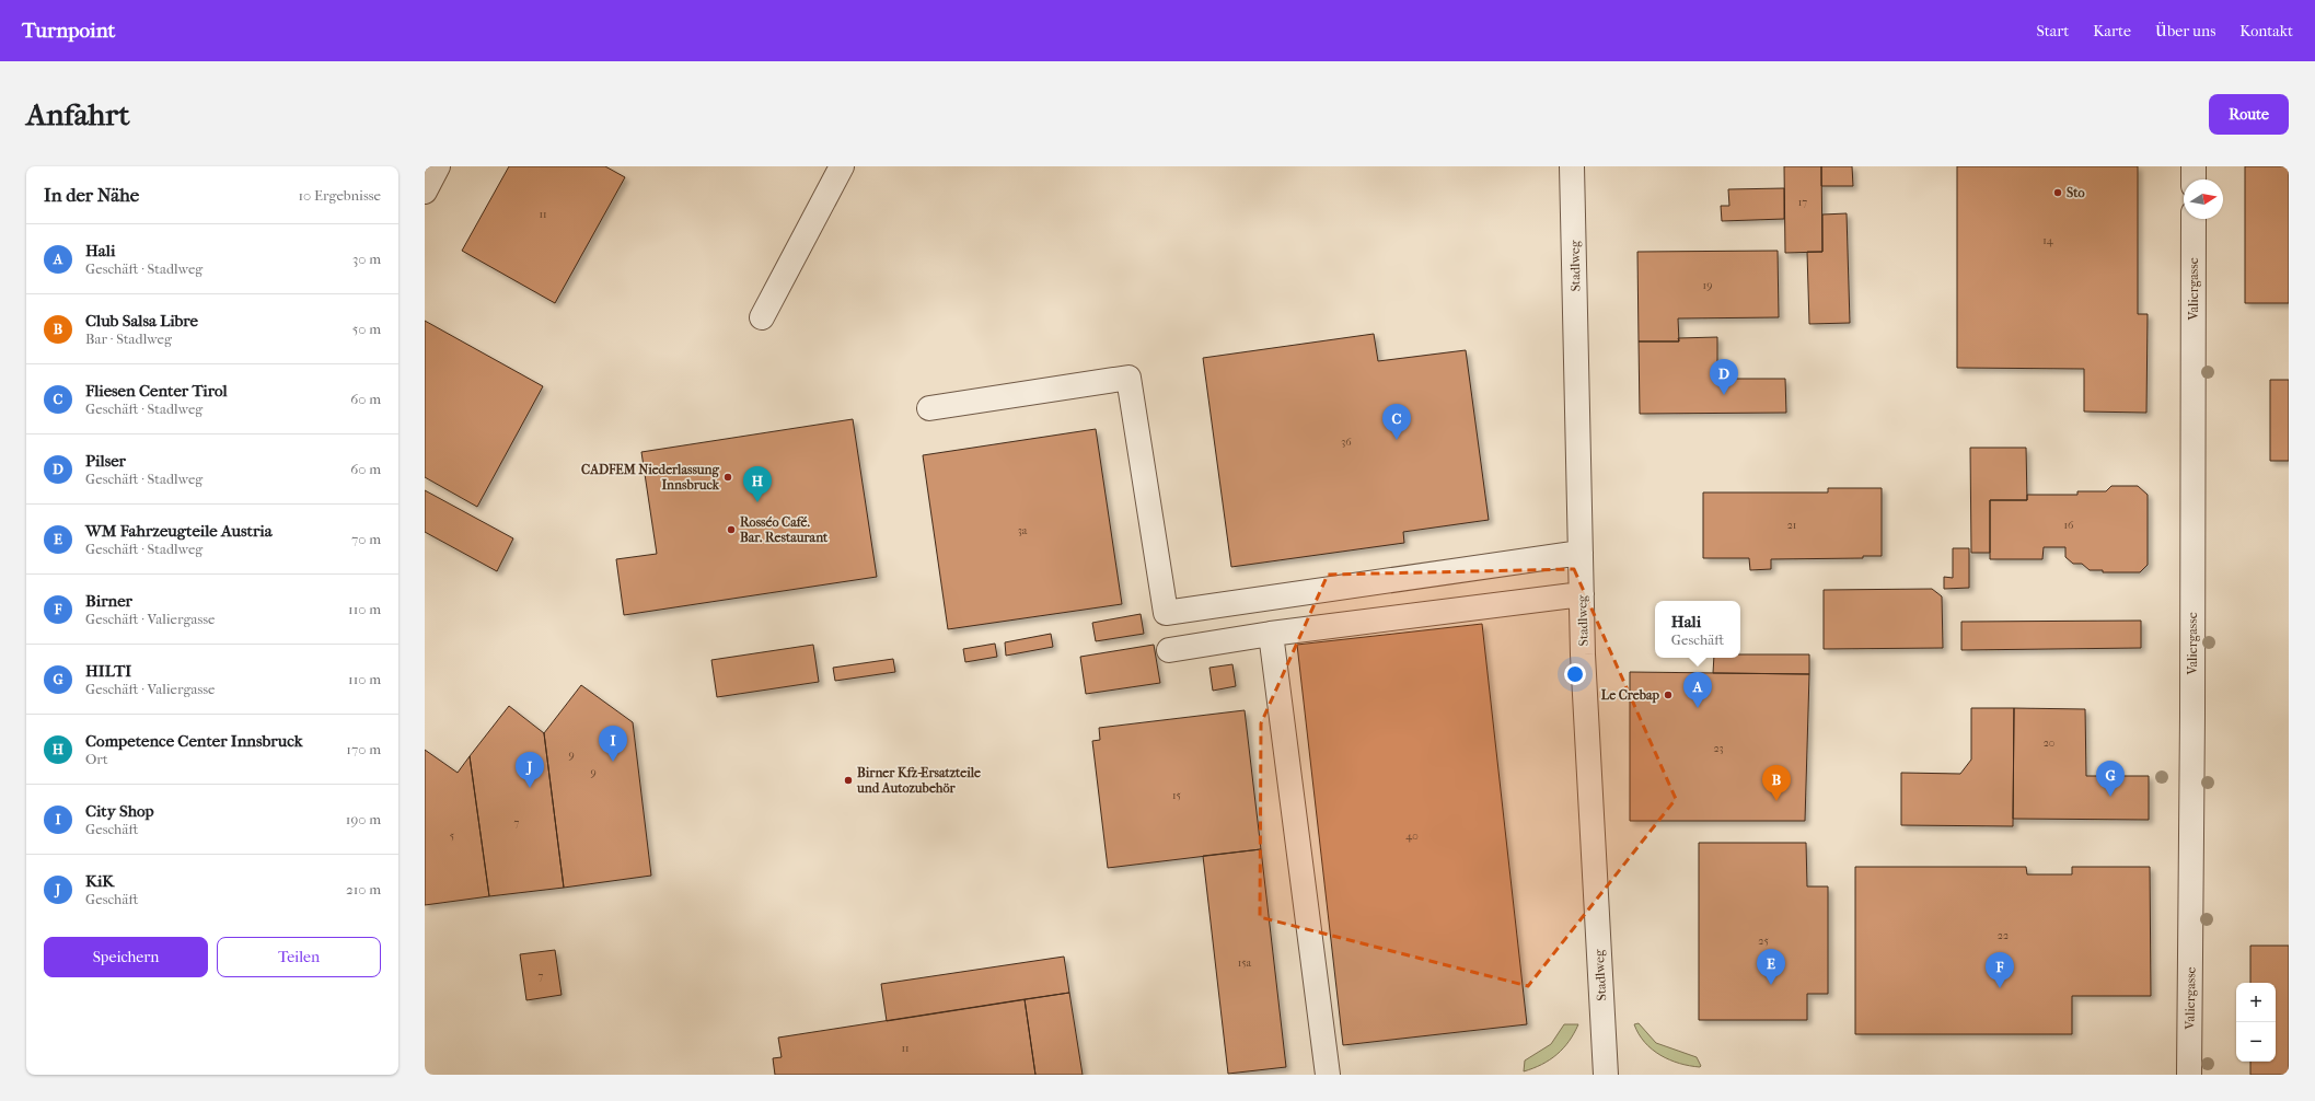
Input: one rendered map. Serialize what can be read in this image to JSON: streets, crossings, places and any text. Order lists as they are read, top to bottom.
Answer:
{
  "streets": {
    "street": ["Stadlweg", "Valiergasse"]
  },
  "places": [
    "Sto",
    "CADFEM Niederlassung Innsbruck",
    "Rosséo Café. Bar. Restaurant",
    "Le Crebap",
    "Birner Kfz-Ersatzteile und Autozubehör"
  ],
  "house_numbers": [
    "17",
    "11",
    "14",
    "19",
    "36",
    "21",
    "16",
    "3a",
    "20",
    "23",
    "9",
    "9",
    "15",
    "7",
    "5",
    "40",
    "22",
    "25",
    "15a",
    "7",
    "11"
  ],
  "north": "right",
  "page": {
    "header": "Turnpoint",
    "nav": [
      "Start",
      "Karte",
      "Über uns",
      "Kontakt"
    ],
    "buttons": [
      "Route",
      ["Speichern", "Teilen"]
    ],
    "title": "Anfahrt",
    "heading": ["In der Nähe", "10 Ergebnisse"],
    "list": [
      {
        "mark": "A",
        "name": "Hali",
        "note": "Geschäft · Stadlweg",
        "value": "30 m"
      },
      {
        "mark": "B",
        "name": "Club Salsa Libre",
        "note": "Bar · Stadlweg",
        "value": "50 m"
      },
      {
        "mark": "C",
        "name": "Fliesen Center Tirol",
        "note": "Geschäft · Stadlweg",
        "value": "60 m"
      },
      {
        "mark": "D",
        "name": "Pilser",
        "note": "Geschäft · Stadlweg",
        "value": "60 m"
      },
      {
        "mark": "E",
        "name": "WM Fahrzeugteile Austria",
        "note": "Geschäft · Stadlweg",
        "value": "70 m"
      },
      {
        "mark": "F",
        "name": "Birner",
        "note": "Geschäft · Valiergasse",
        "value": "110 m"
      },
      {
        "mark": "G",
        "name": "HILTI",
        "note": "Geschäft · Valiergasse",
        "value": "110 m"
      },
      {
        "mark": "H",
        "name": "Competence Center Innsbruck",
        "note": "Ort",
        "value": "170 m"
      },
      {
        "mark": "I",
        "name": "City Shop",
        "note": "Geschäft",
        "value": "190 m"
      },
      {
        "mark": "J",
        "name": "KiK",
        "note": "Geschäft",
        "value": "210 m"
      }
    ],
    "pins": [
      "D",
      "C",
      "H",
      "A",
      "I",
      "J",
      "G",
      "B",
      "E",
      "F"
    ],
    "popup": ["Hali", "Geschäft"],
    "map_buttons": ["+", "−"]
  }
}
